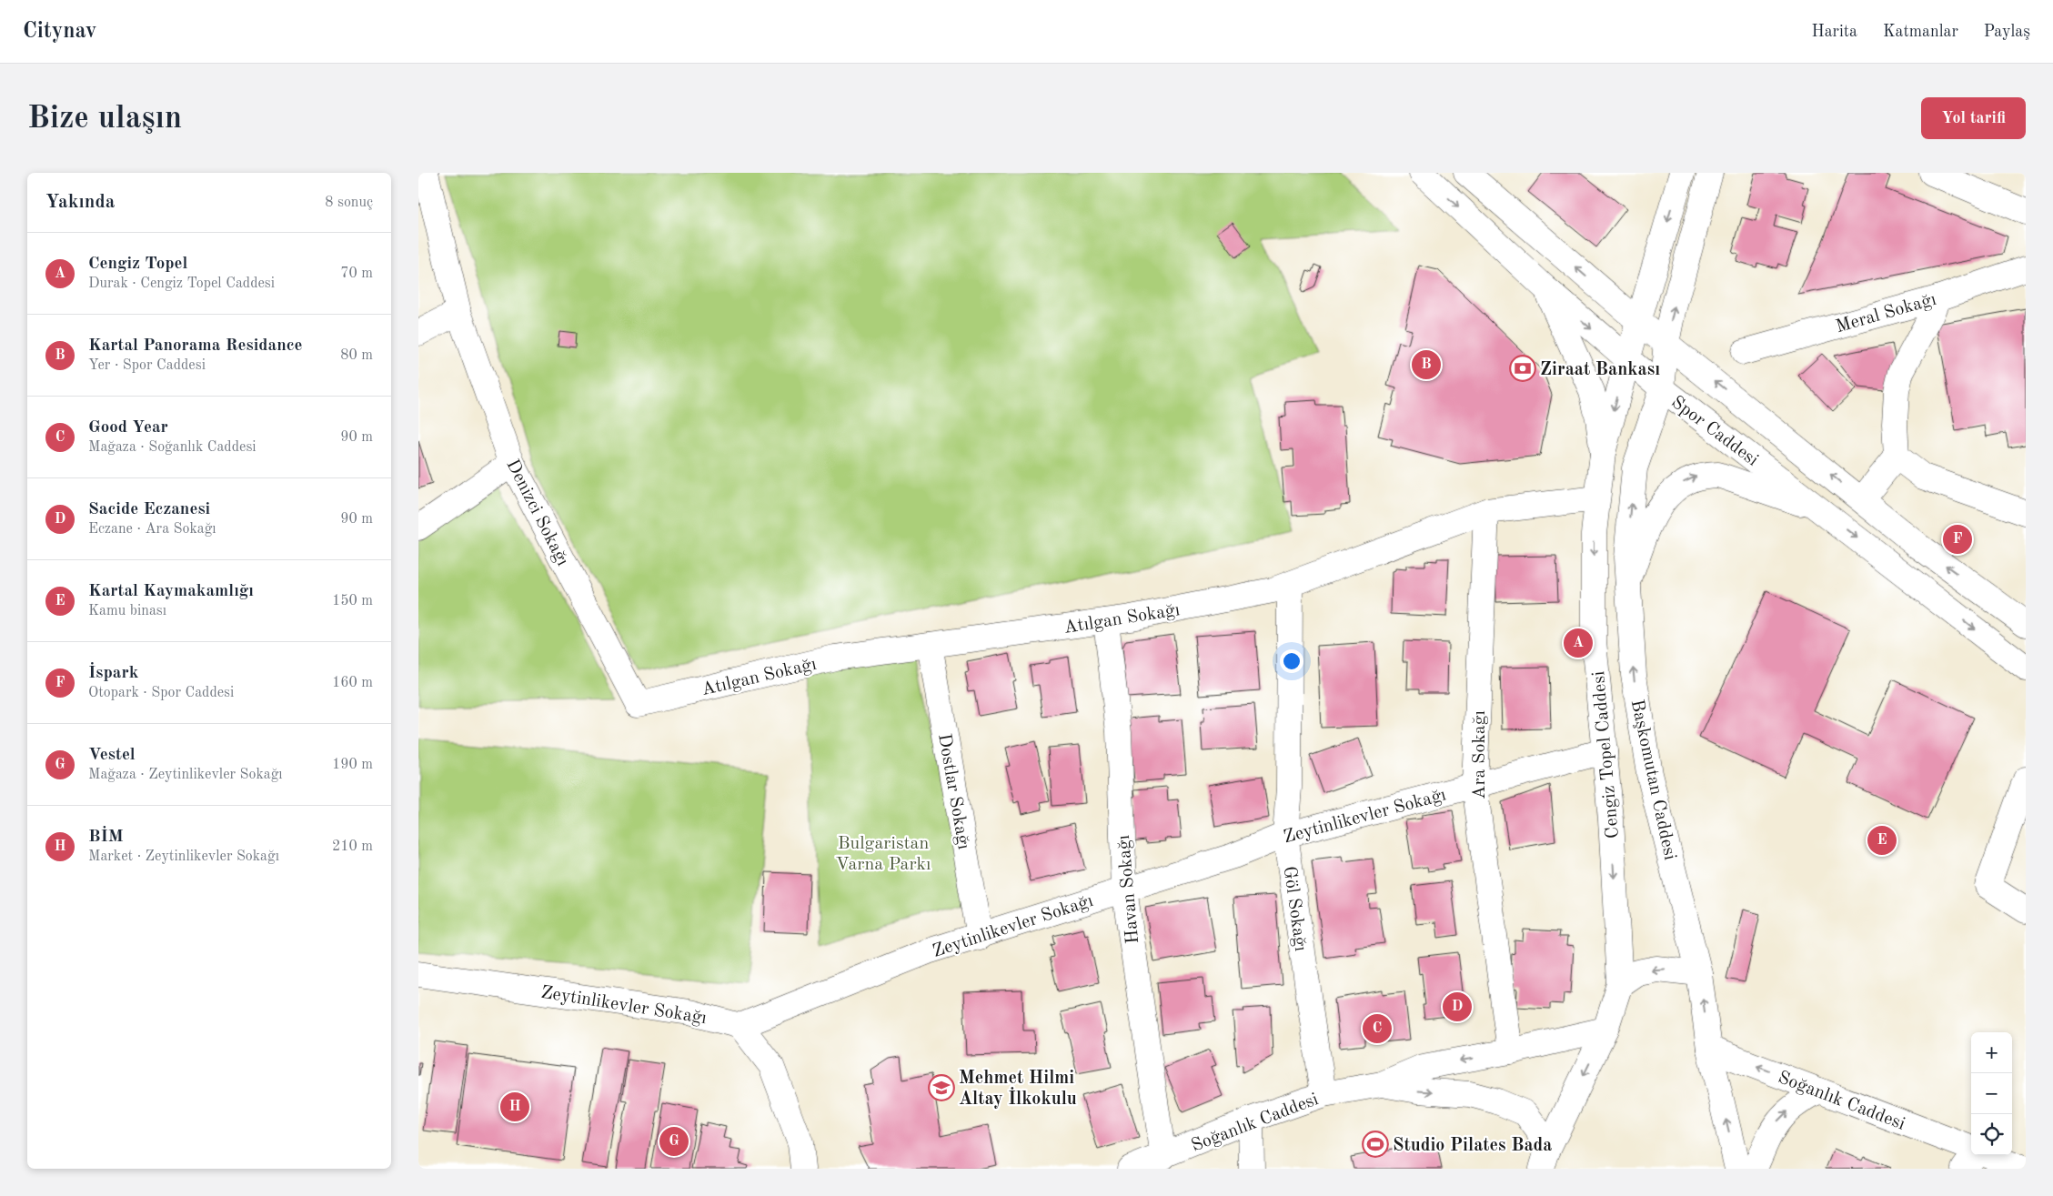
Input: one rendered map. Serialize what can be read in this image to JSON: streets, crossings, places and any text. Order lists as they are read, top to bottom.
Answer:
{
  "streets": {
    "street": [
      "Meral Sokağı",
      "Spor Caddesi",
      "Denizci Sokağı",
      "Atılgan Sokağı",
      "Ara Sokağı",
      "Cengiz Topel Caddesi",
      "Başkomutan Caddesi",
      "Dostlar Sokağı",
      "Zeytinlikevler Sokağı",
      "Havan Sokağı",
      "Göl Sokağı",
      "Soğanlık Caddesi"
    ]
  },
  "crossings": [
    ["Spor Caddesi", "Cengiz Topel Caddesi"],
    ["Spor Caddesi", "Başkomutan Caddesi"],
    ["Denizci Sokağı", "Atılgan Sokağı"],
    ["Atılgan Sokağı", "Ara Sokağı"],
    ["Atılgan Sokağı", "Cengiz Topel Caddesi"],
    ["Atılgan Sokağı", "Dostlar Sokağı"],
    ["Atılgan Sokağı", "Havan Sokağı"],
    ["Atılgan Sokağı", "Göl Sokağı"],
    ["Ara Sokağı", "Zeytinlikevler Sokağı"],
    ["Ara Sokağı", "Soğanlık Caddesi"],
    ["Cengiz Topel Caddesi", "Zeytinlikevler Sokağı"],
    ["Cengiz Topel Caddesi", "Soğanlık Caddesi"],
    ["Başkomutan Caddesi", "Soğanlık Caddesi"],
    ["Dostlar Sokağı", "Zeytinlikevler Sokağı"],
    ["Zeytinlikevler Sokağı", "Havan Sokağı"],
    ["Zeytinlikevler Sokağı", "Göl Sokağı"],
    ["Havan Sokağı", "Soğanlık Caddesi"],
    ["Göl Sokağı", "Soğanlık Caddesi"]
  ],
  "one_way": ["Cengiz Topel Caddesi", "Başkomutan Caddesi"],
  "parks": ["Bulgaristan Varna Parkı"],
  "places": {
    "bank": ["Ziraat Bankası"],
    "school or university": ["Mehmet Hilmi Altay İlkokulu"],
    "sports": ["Studio Pilates Bada"]
  },
  "page": {
    "header": "Citynav",
    "nav": ["Harita", "Katmanlar", "Paylaş"],
    "buttons": "Yol tarifi",
    "title": "Bize ulaşın",
    "heading": ["Yakında", "8 sonuç"],
    "list": [
      {
        "mark": "A",
        "name": "Cengiz Topel",
        "note": "Durak · Cengiz Topel Caddesi",
        "value": "70 m"
      },
      {
        "mark": "B",
        "name": "Kartal Panorama Residance",
        "note": "Yer · Spor Caddesi",
        "value": "80 m"
      },
      {
        "mark": "C",
        "name": "Good Year",
        "note": "Mağaza · Soğanlık Caddesi",
        "value": "90 m"
      },
      {
        "mark": "D",
        "name": "Sacide Eczanesi",
        "note": "Eczane · Ara Sokağı",
        "value": "90 m"
      },
      {
        "mark": "E",
        "name": "Kartal Kaymakamlığı",
        "note": "Kamu binası",
        "value": "150 m"
      },
      {
        "mark": "F",
        "name": "İspark",
        "note": "Otopark · Spor Caddesi",
        "value": "160 m"
      },
      {
        "mark": "G",
        "name": "Vestel",
        "note": "Mağaza · Zeytinlikevler Sokağı",
        "value": "190 m"
      },
      {
        "mark": "H",
        "name": "BİM",
        "note": "Market · Zeytinlikevler Sokağı",
        "value": "210 m"
      }
    ],
    "pins": [
      "B",
      "F",
      "A",
      "E",
      "D",
      "C",
      "H",
      "G"
    ],
    "map_buttons": ["+", "−"]
  }
}
